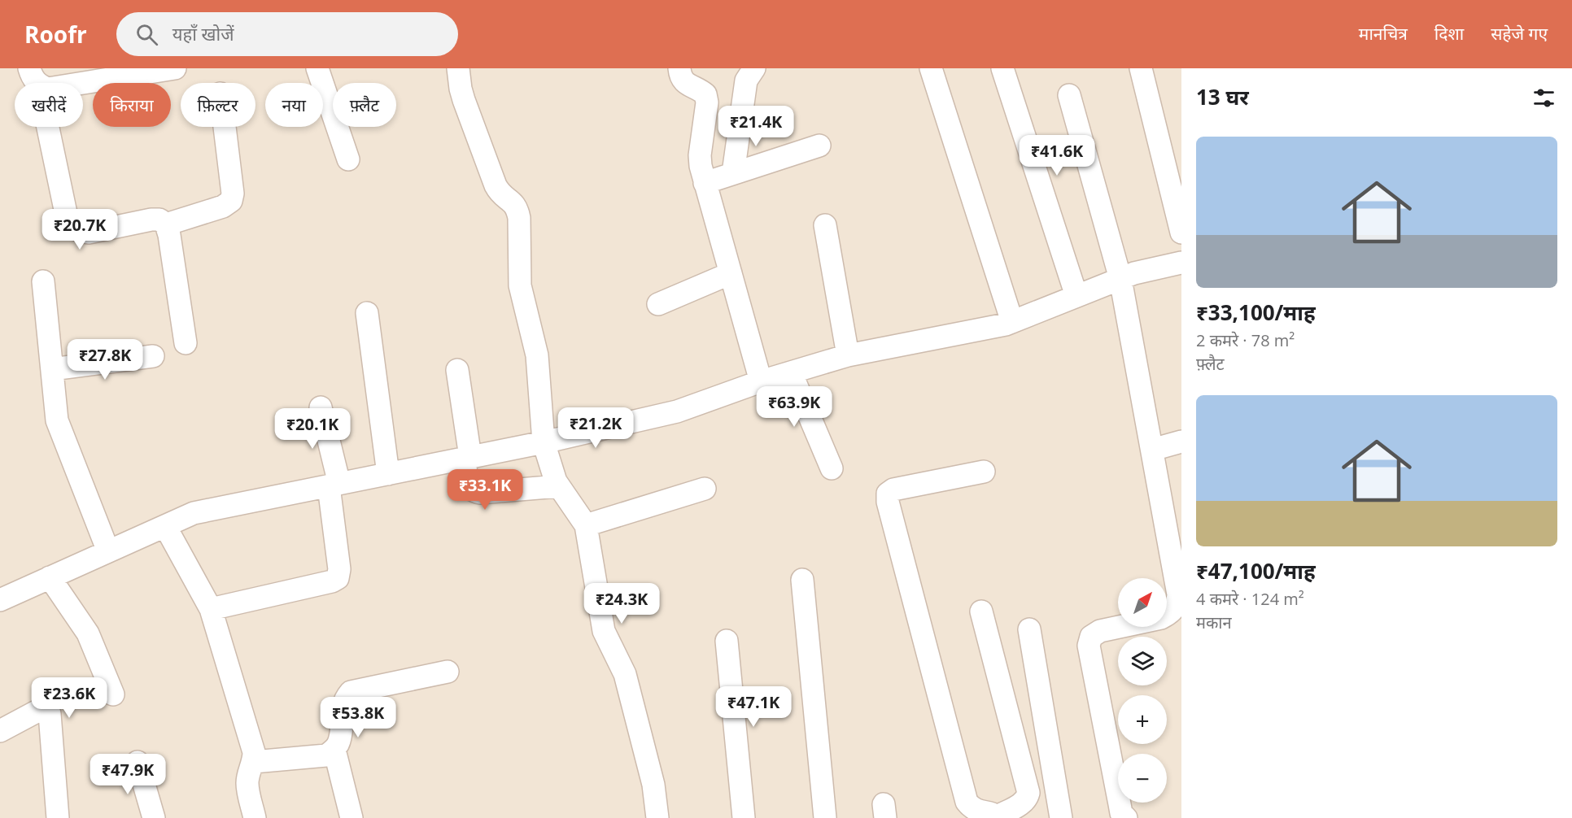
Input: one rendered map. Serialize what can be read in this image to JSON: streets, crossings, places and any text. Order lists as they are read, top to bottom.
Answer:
{
  "north": "top right",
  "page": {
    "header": "Roofr",
    "search": "यहाँ खोजें",
    "nav": ["मानचित्र", "दिशा", "सहेजे गए"],
    "heading": "13 घर",
    "chip": [
      "खरीदें",
      "किराया",
      "फ़िल्टर",
      "नया",
      "फ़्लैट"
    ],
    "price": [
      "₹21.4K",
      "₹41.6K",
      "₹20.7K",
      "₹27.8K",
      "₹63.9K",
      "₹21.2K",
      "₹20.1K",
      "₹33.1K",
      "₹24.3K",
      "₹23.6K",
      "₹47.1K",
      "₹53.8K",
      "₹47.9K"
    ],
    "list": [
      {
        "name": "₹33,100/माह",
        "note": "2 कमरे · 78 m² · फ़्लैट"
      },
      {
        "name": "₹47,100/माह",
        "note": "4 कमरे · 124 m² · मकान"
      }
    ],
    "map_buttons": ["+", "−"]
  }
}
